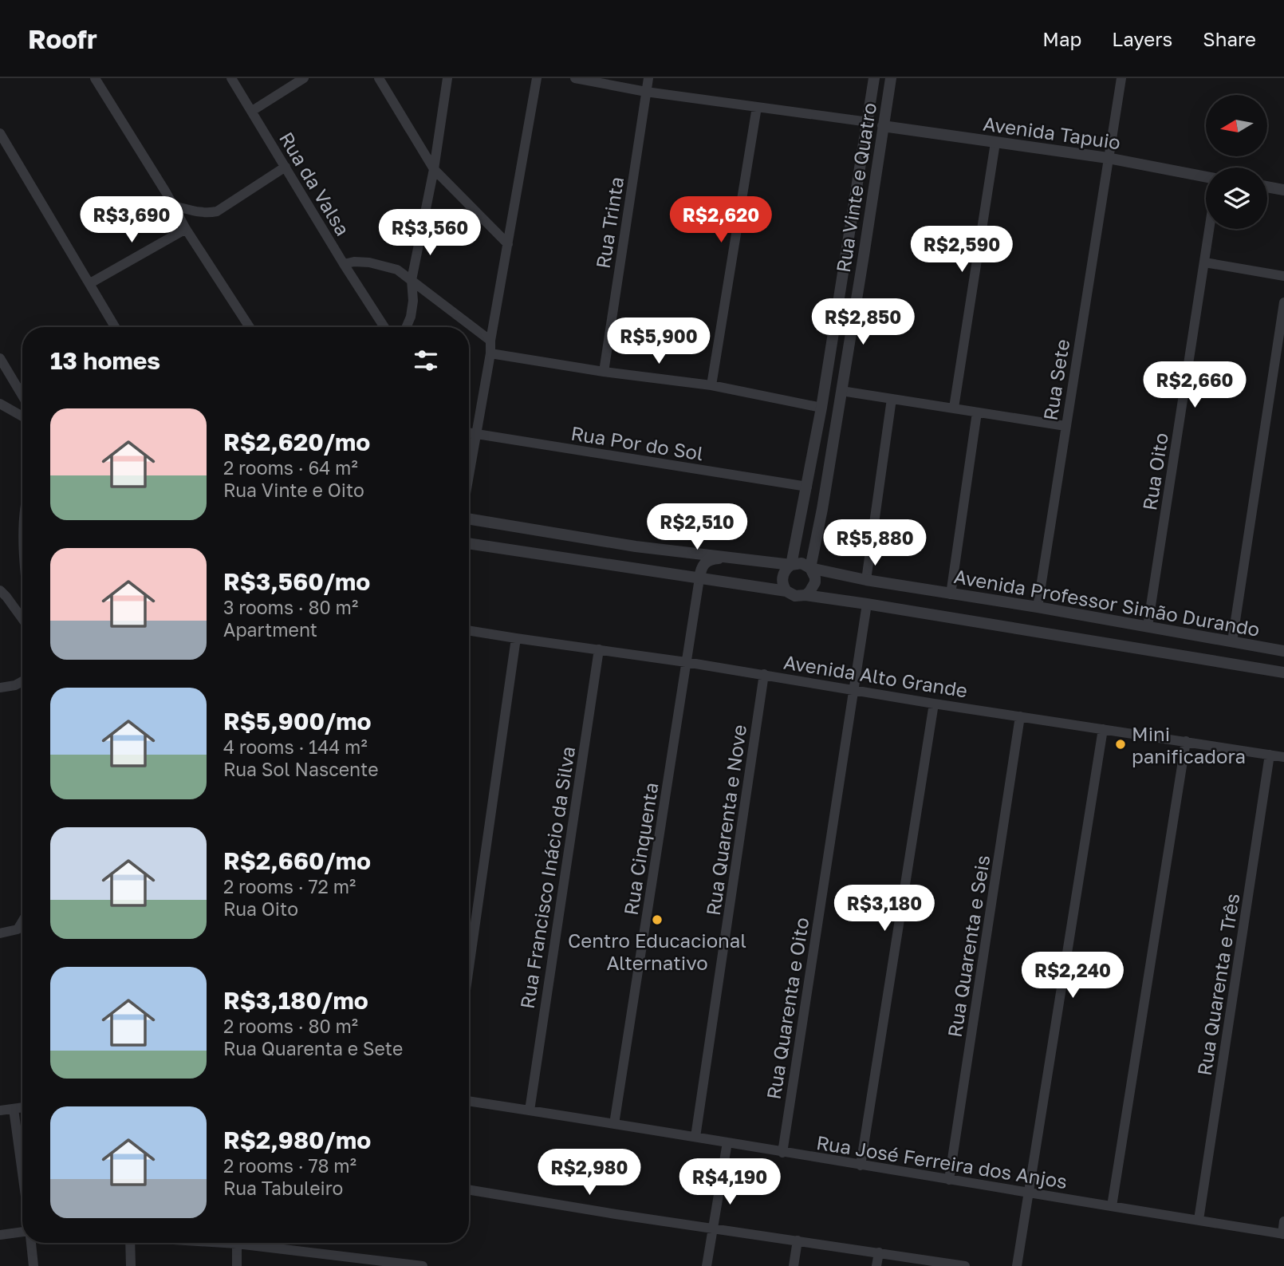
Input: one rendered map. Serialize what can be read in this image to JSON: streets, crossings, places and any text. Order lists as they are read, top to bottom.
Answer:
{
  "streets": {
    "street": [
      "Avenida Tapuio",
      "Rua da Valsa",
      "Rua Vinte e Quatro",
      "Rua Trinta",
      "Rua Sete",
      "Rua Por do Sol",
      "Rua Oito",
      "Avenida Professor Simão Durando",
      "Avenida Alto Grande",
      "Rua Quarenta e Nove",
      "Rua Cinquenta",
      "Rua Francisco Inácio da Silva",
      "Rua Quarenta e Seis",
      "Rua Quarenta e Três",
      "Rua Quarenta e Oito",
      "Rua José Ferreira dos Anjos"
    ]
  },
  "crossings": [
    ["Avenida Tapuio", "Rua Vinte e Quatro"],
    ["Avenida Tapuio", "Rua Sete"],
    ["Rua Vinte e Quatro", "Rua Por do Sol"],
    ["Rua Vinte e Quatro", "Avenida Professor Simão Durando"],
    ["Rua Sete", "Avenida Professor Simão Durando"],
    ["Rua Oito", "Avenida Professor Simão Durando"],
    ["Avenida Professor Simão Durando", "Rua Cinquenta"],
    ["Avenida Professor Simão Durando", "Rua Quarenta e Oito"],
    ["Avenida Alto Grande", "Rua Quarenta e Nove"],
    ["Avenida Alto Grande", "Rua Cinquenta"],
    ["Avenida Alto Grande", "Rua Francisco Inácio da Silva"],
    ["Avenida Alto Grande", "Rua Quarenta e Seis"],
    ["Avenida Alto Grande", "Rua Quarenta e Três"],
    ["Avenida Alto Grande", "Rua Quarenta e Oito"],
    ["Rua Quarenta e Nove", "Rua José Ferreira dos Anjos"],
    ["Rua Cinquenta", "Rua José Ferreira dos Anjos"],
    ["Rua Francisco Inácio da Silva", "Rua José Ferreira dos Anjos"],
    ["Rua Quarenta e Seis", "Rua José Ferreira dos Anjos"],
    ["Rua Quarenta e Três", "Rua José Ferreira dos Anjos"],
    ["Rua Quarenta e Oito", "Rua José Ferreira dos Anjos"]
  ],
  "places": ["Mini panificadora", "Centro Educacional Alternativo"],
  "north": "left",
  "page": {
    "header": "Roofr",
    "nav": ["Map", "Layers", "Share"],
    "price": [
      "R$3,690",
      "R$2,620",
      "R$3,560",
      "R$2,590",
      "R$2,850",
      "R$5,900",
      "R$2,660",
      "R$2,510",
      "R$5,880",
      "R$3,180",
      "R$2,240",
      "R$2,980",
      "R$4,190"
    ],
    "heading": "13 homes",
    "list": [
      {
        "name": "R$2,620/mo",
        "note": "2 rooms · 64 m² · Rua Vinte e Oito"
      },
      {
        "name": "R$3,560/mo",
        "note": "3 rooms · 80 m² · Apartment"
      },
      {
        "name": "R$5,900/mo",
        "note": "4 rooms · 144 m² · Rua Sol Nascente"
      },
      {
        "name": "R$2,660/mo",
        "note": "2 rooms · 72 m² · Rua Oito"
      },
      {
        "name": "R$3,180/mo",
        "note": "2 rooms · 80 m² · Rua Quarenta e Sete"
      },
      {
        "name": "R$2,980/mo",
        "note": "2 rooms · 78 m² · Rua Tabuleiro"
      }
    ]
  }
}
